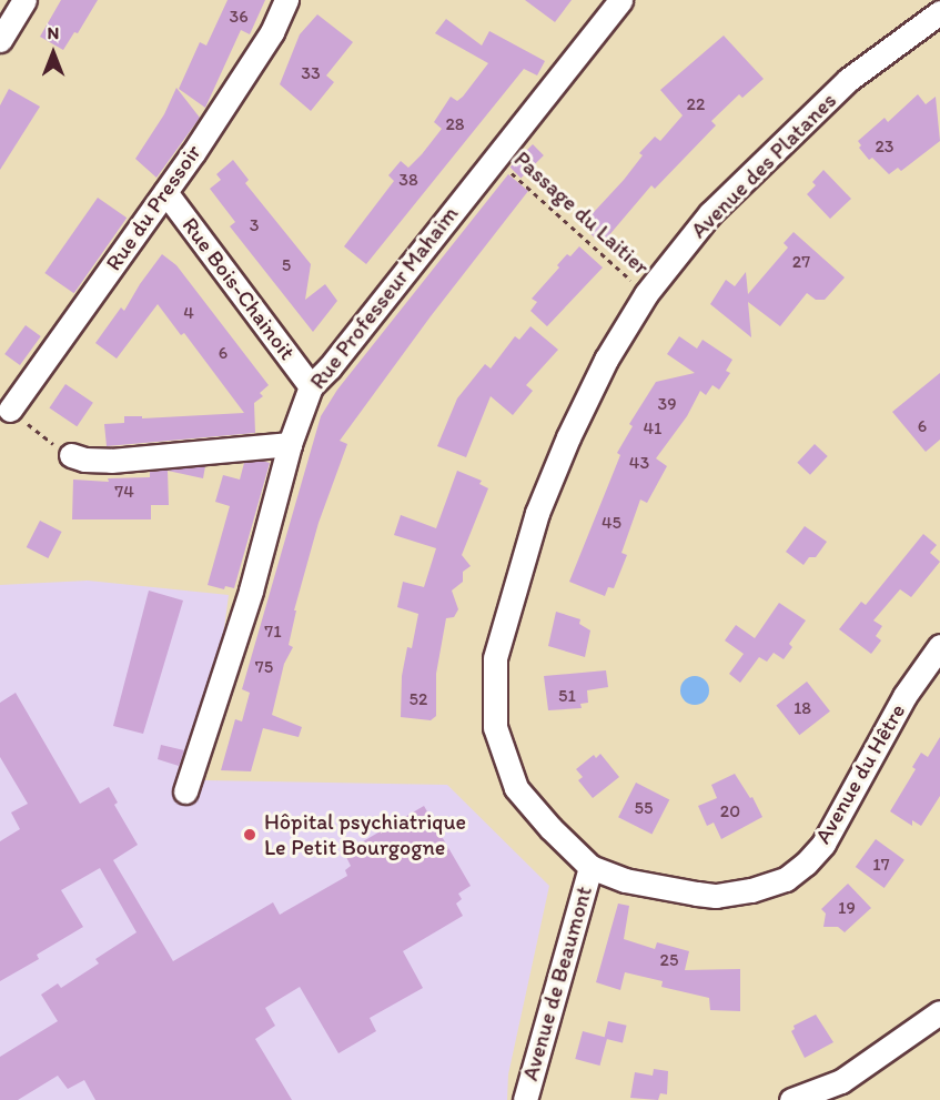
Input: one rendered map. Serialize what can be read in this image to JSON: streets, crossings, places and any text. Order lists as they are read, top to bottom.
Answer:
{
  "streets": {
    "street": [
      "Avenue des Platanes",
      "Rue du Pressoir",
      "Rue Bois-Chainoit",
      "Rue Professeur Mahaim",
      "Avenue du Hêtre",
      "Avenue de Beaumont"
    ],
    "path": ["Passage du Laitier"]
  },
  "crossings": [
    ["Avenue des Platanes", "Passage du Laitier"],
    ["Avenue des Platanes", "Avenue du Hêtre"],
    ["Avenue des Platanes", "Avenue de Beaumont"],
    ["Rue du Pressoir", "Rue Bois-Chainoit"],
    ["Passage du Laitier", "Rue Professeur Mahaim"],
    ["Rue Bois-Chainoit", "Rue Professeur Mahaim"]
  ],
  "places": ["Hôpital psychiatrique Le Petit Bourgogne"],
  "house_numbers": [
    "36",
    "33",
    "22",
    "28",
    "23",
    "38",
    "3",
    "27",
    "5",
    "4",
    "6",
    "39",
    "6",
    "41",
    "43",
    "74",
    "45",
    "71",
    "75",
    "51",
    "52",
    "18",
    "55",
    "20",
    "17",
    "19",
    "25"
  ],
  "north": "top"
}
